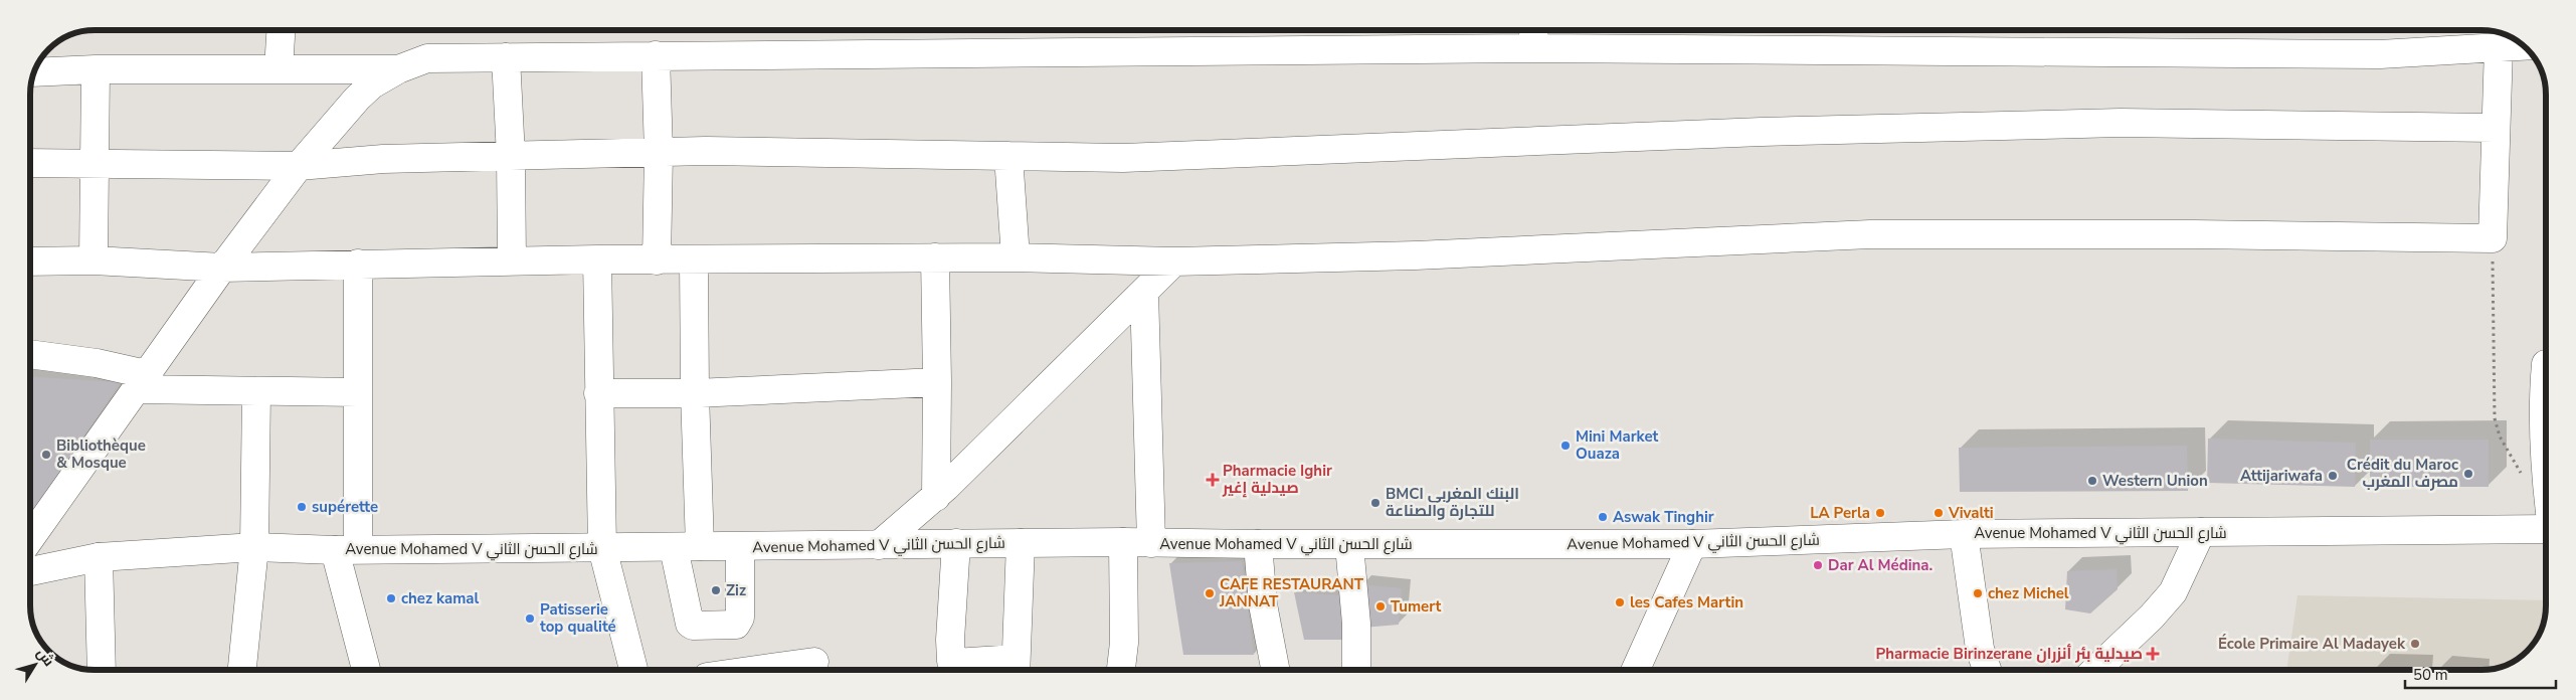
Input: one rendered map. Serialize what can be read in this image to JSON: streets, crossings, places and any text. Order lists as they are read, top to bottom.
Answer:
{
  "streets": {
    "street": ["Avenue Mohamed V شارع الحسن الثاني"]
  },
  "places": {
    "other": [
      "Mini Market Ouaza",
      "Bibliothèque & Mosque",
      "Crédit du Maroc مصرف المغرب",
      "Attijariwafa",
      "Western Union",
      "BMCI البنك المغربي للتجارة والصناعة",
      "supérette",
      "LA Perla",
      "Vivalti",
      "Aswak Tinghir",
      "Dar Al Médina.",
      "Ziz",
      "CAFE RESTAURANT JANNAT",
      "chez Michel",
      "chez kamal",
      "les Cafes Martin",
      "Tumert",
      "Patisserie top qualité",
      "École Primaire Al Madayek"
    ],
    "health": ["Pharmacie Ighir صيدلية إغير", "Pharmacie Birinzerane صيدلية بئر أنزران"]
  },
  "scale_bar": "50 m",
  "north": "top right"
}
